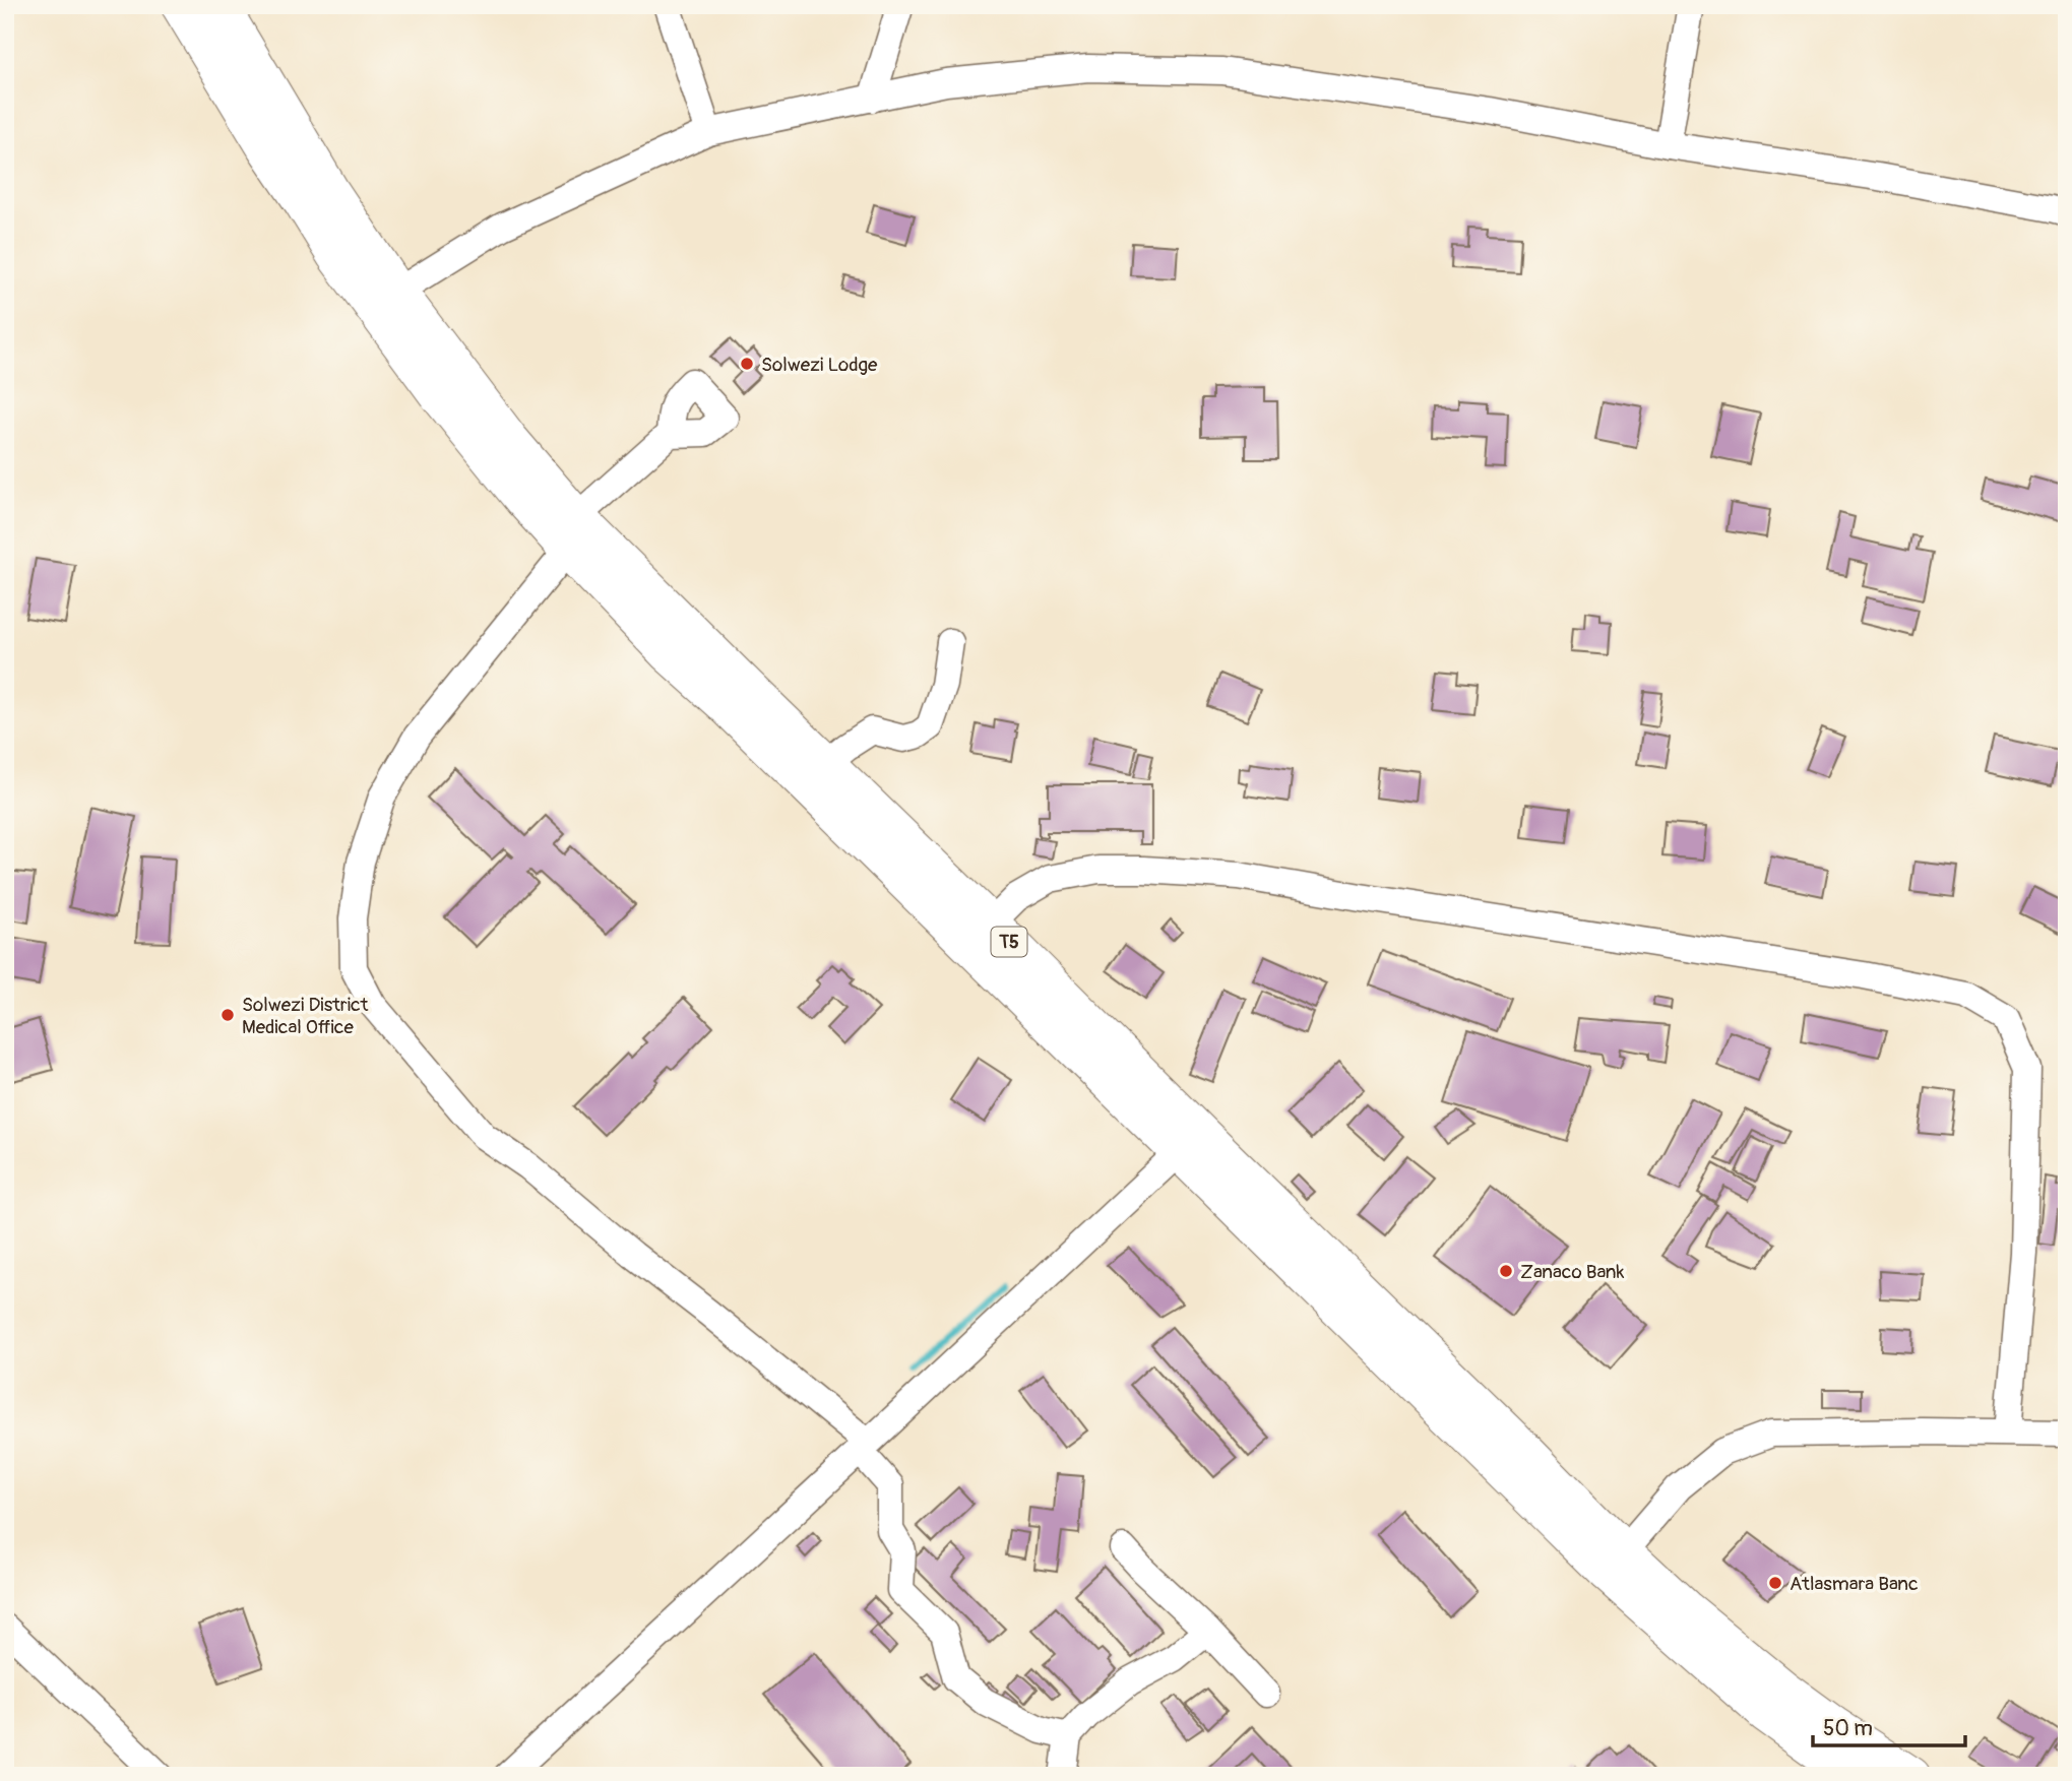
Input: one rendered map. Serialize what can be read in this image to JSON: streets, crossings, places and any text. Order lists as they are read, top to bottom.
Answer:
{
  "streets": {
    "highway": ["T5"]
  },
  "places": [
    "Solwezi Lodge",
    "Solwezi District Medical Office",
    "Zanaco Bank",
    "Atlasmara Banc"
  ],
  "scale_bar": "50 m"
}
